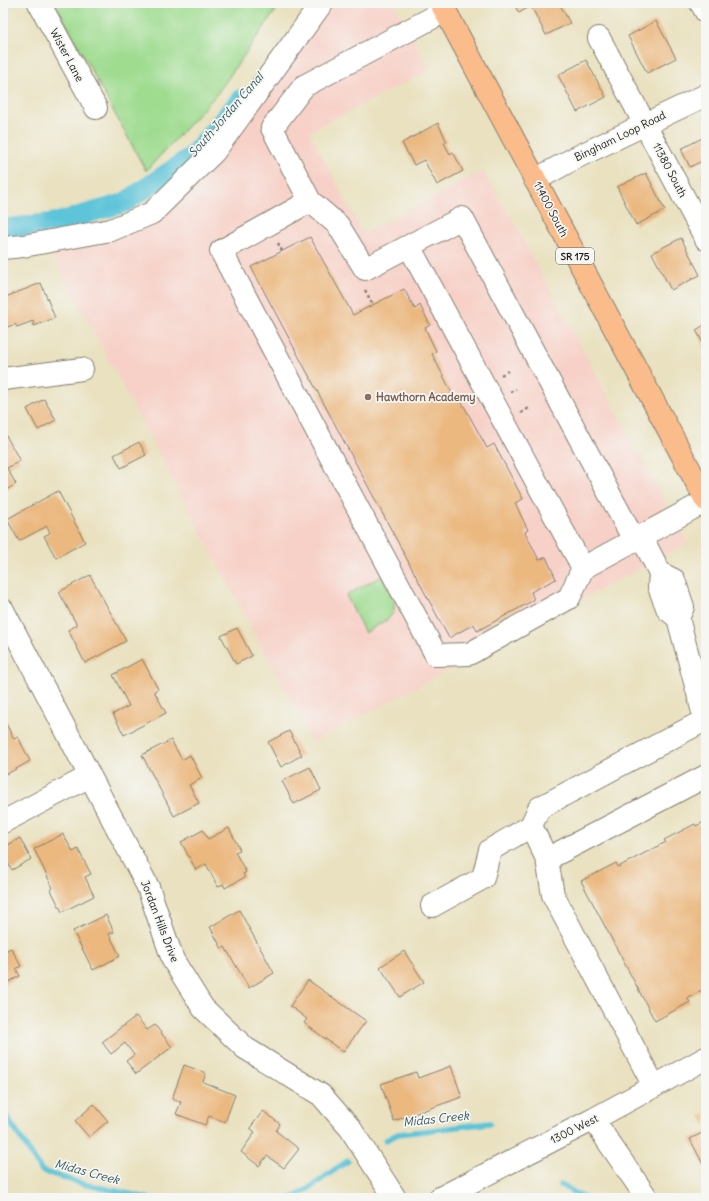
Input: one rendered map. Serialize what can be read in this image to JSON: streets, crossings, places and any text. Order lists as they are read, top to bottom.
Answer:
{
  "streets": {
    "main road": ["11400 South", "SR 175"],
    "street": [
      "Wister Lane",
      "Bingham Loop Road",
      "11380 South",
      "Jordan Hills Drive",
      "1300 West"
    ]
  },
  "crossings": [
    ["Bingham Loop Road", "11380 South"],
    ["Bingham Loop Road", "11400 South"]
  ],
  "water": ["South Jordan Canal", "Midas Creek"],
  "places": ["Hawthorn Academy"]
}
